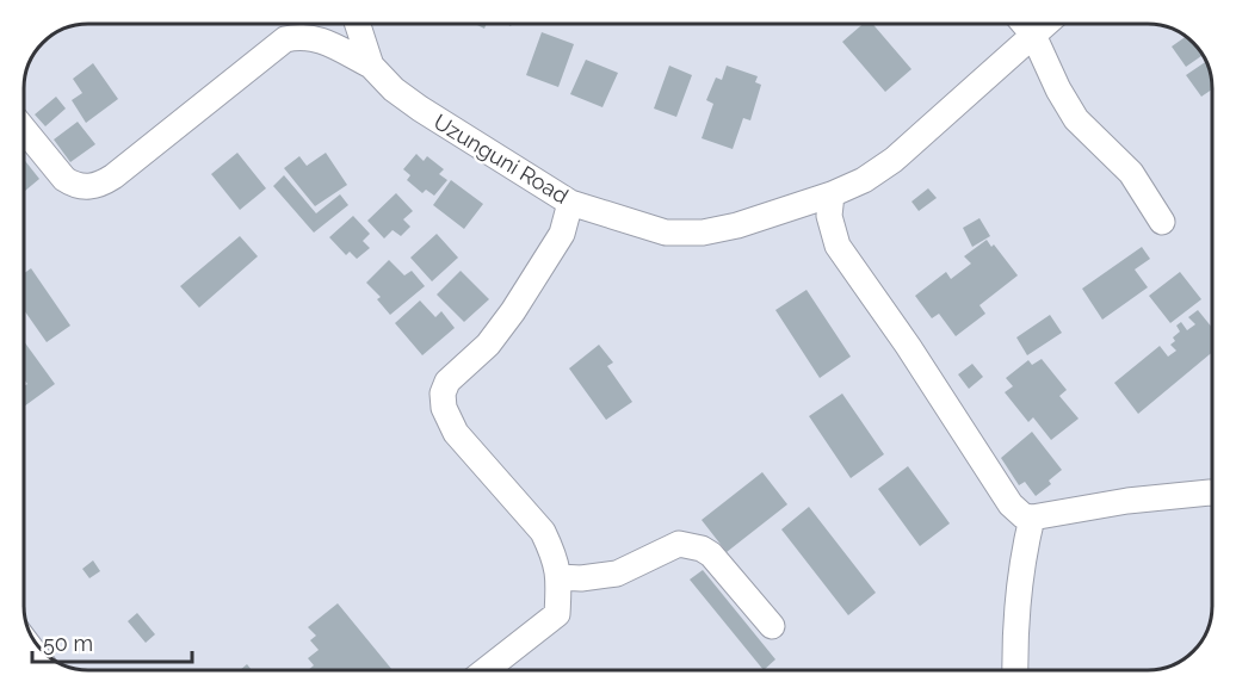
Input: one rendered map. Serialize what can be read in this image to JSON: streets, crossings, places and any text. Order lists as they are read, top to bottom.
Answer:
{
  "streets": {
    "street": ["Uzunguni Road"]
  },
  "scale_bar": "50 m"
}
